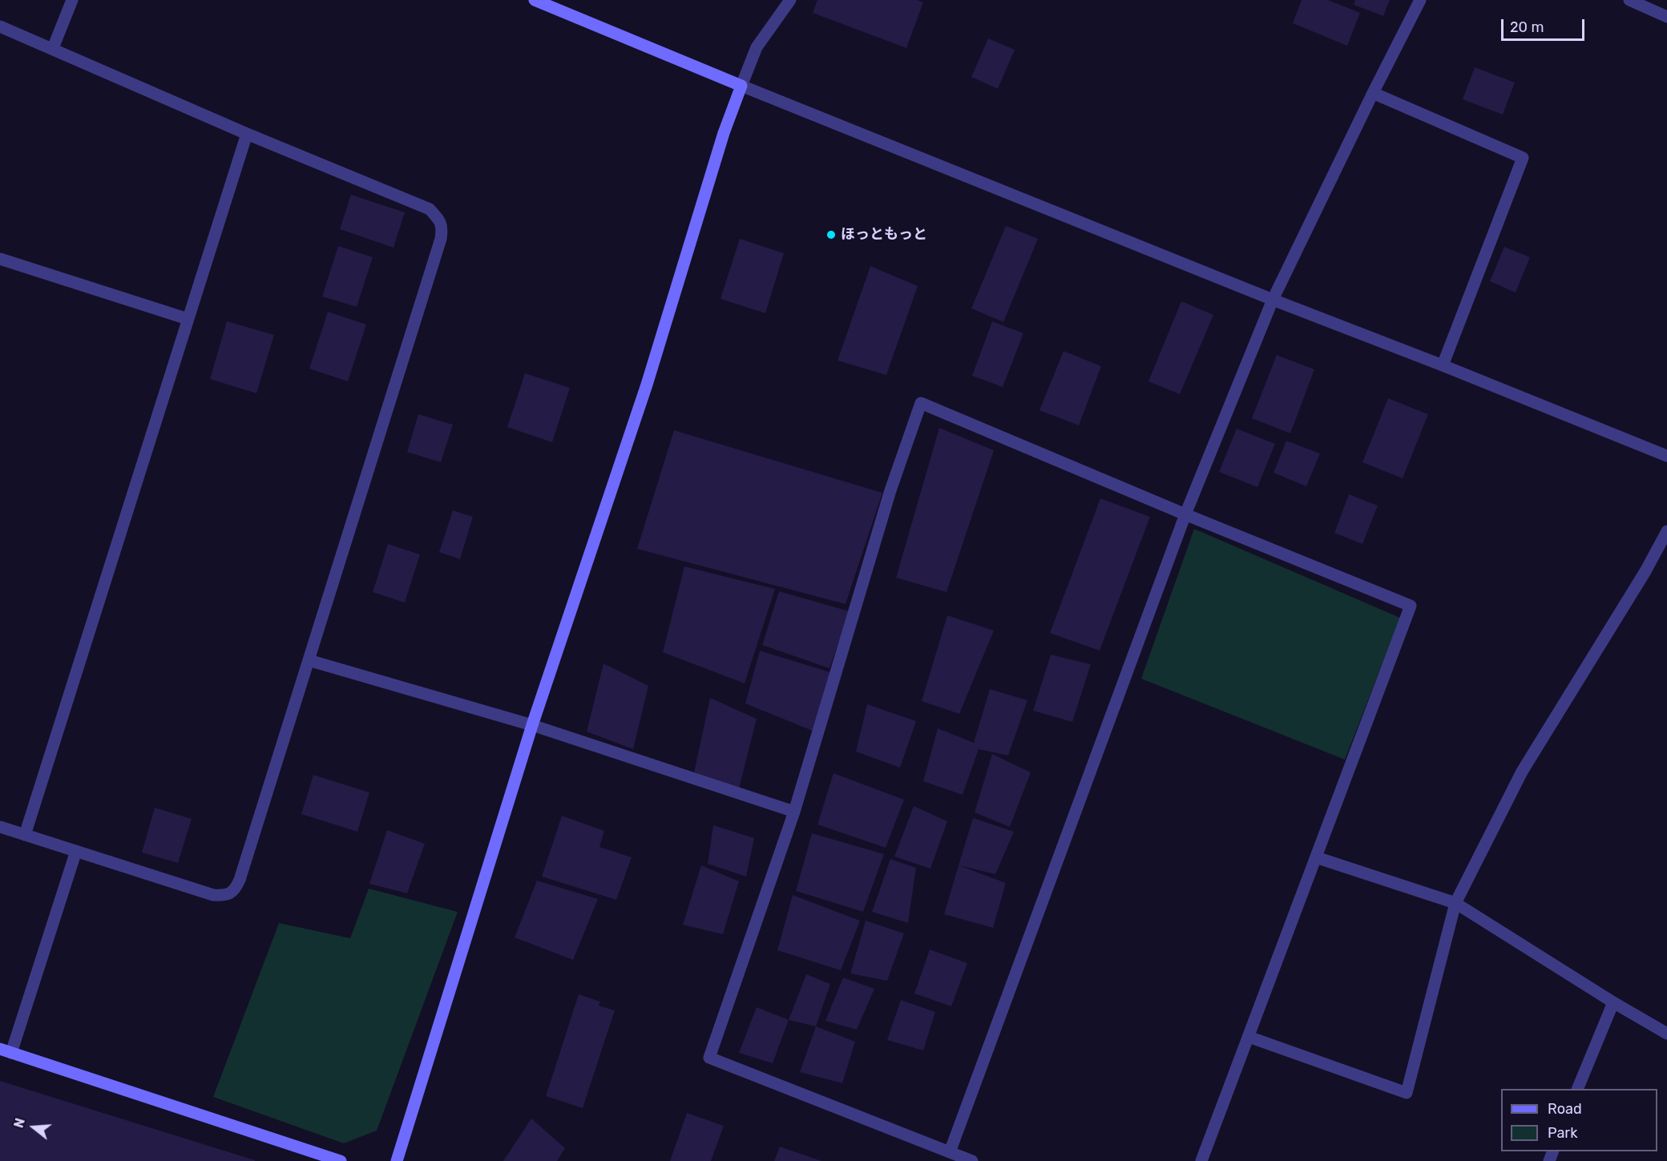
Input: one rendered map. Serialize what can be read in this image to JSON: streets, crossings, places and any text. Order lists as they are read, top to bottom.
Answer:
{
  "places": ["ほっともっと"],
  "legend": ["Road", "Park"],
  "scale_bar": "20 m",
  "north": "left"
}
